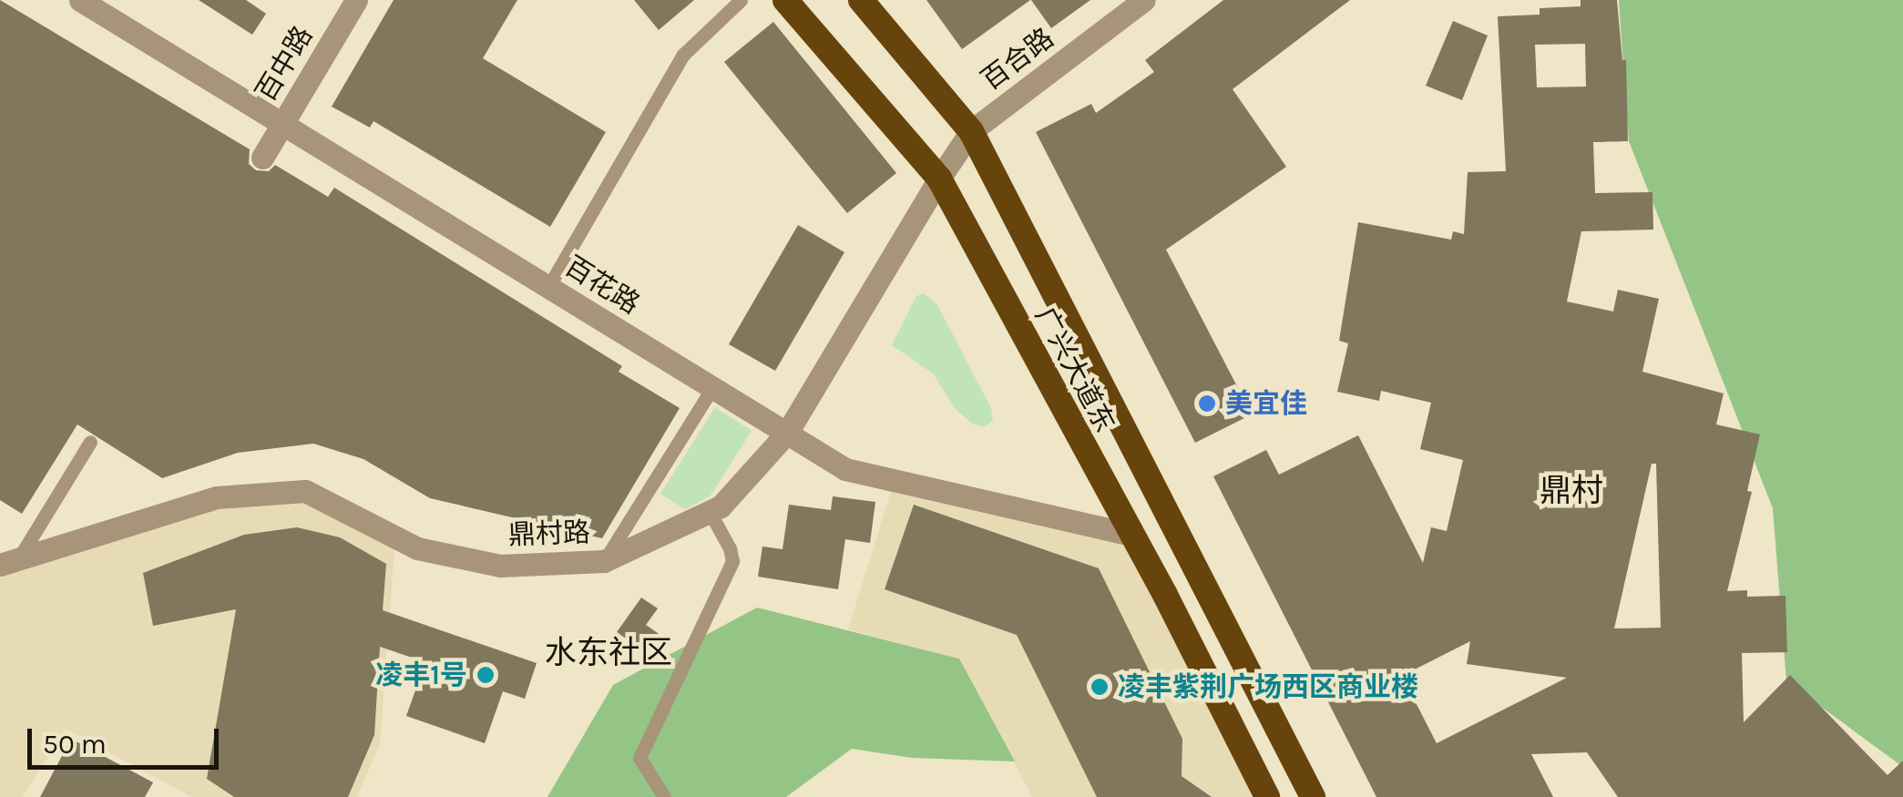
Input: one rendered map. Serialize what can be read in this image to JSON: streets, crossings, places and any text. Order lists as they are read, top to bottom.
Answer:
{
  "streets": {
    "highway": ["广兴大道东"],
    "street": [
      "百合路",
      "百中路",
      "百花路",
      "鼎村路"
    ]
  },
  "crossings": [
    ["百合路", "广兴大道东"],
    ["百合路", "鼎村路"],
    ["百中路", "百花路"],
    ["百花路", "广兴大道东"],
    ["百花路", "鼎村路"],
    ["广兴大道东", "鼎村路"]
  ],
  "districts": ["鼎村", "水东社区"],
  "places": ["美宜佳", "凌丰1号", "凌丰紫荆广场西区商业楼"],
  "scale_bar": "50 m"
}
